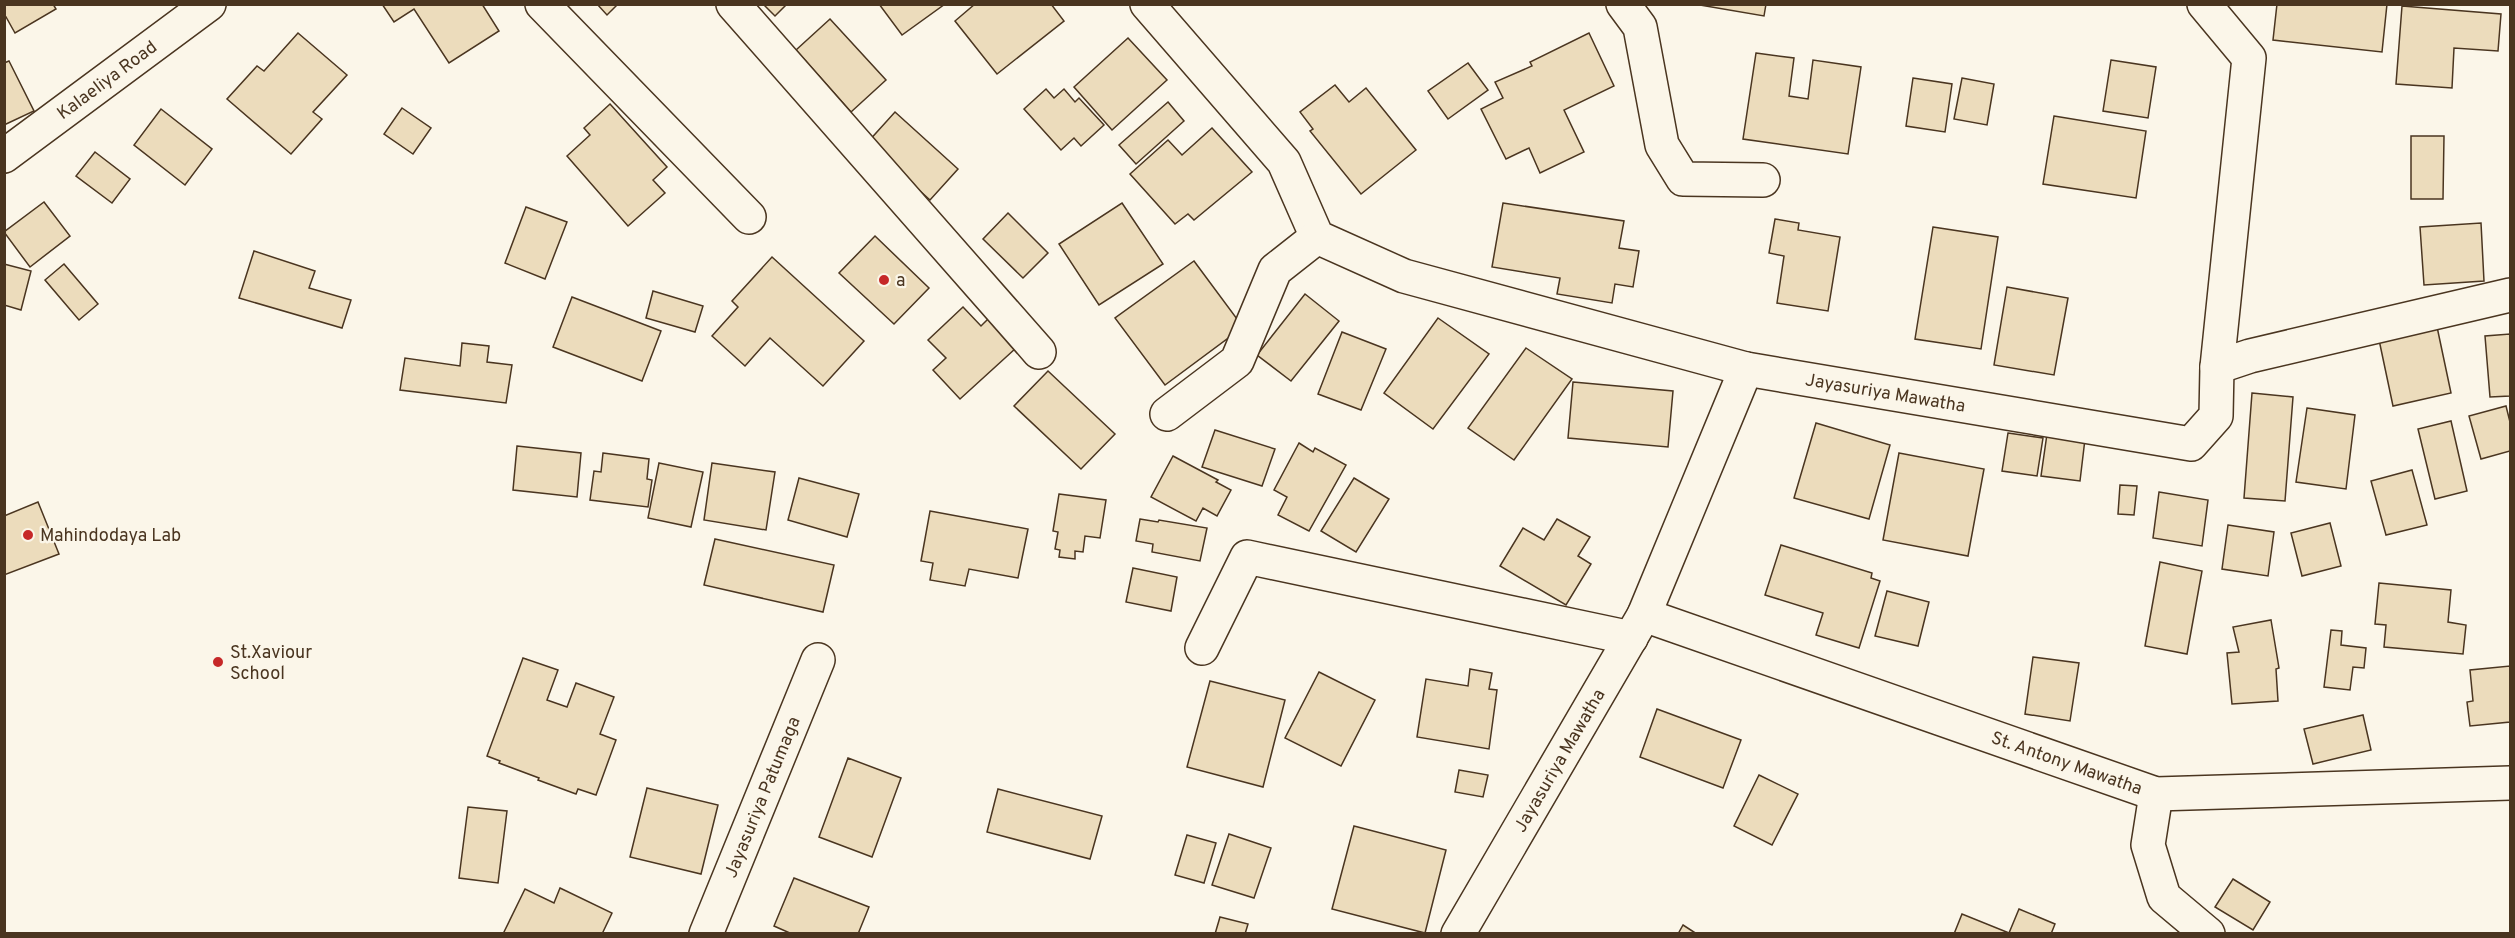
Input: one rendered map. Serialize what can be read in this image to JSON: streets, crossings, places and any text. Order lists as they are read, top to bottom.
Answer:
{
  "streets": {
    "street": [
      "Kalaeliya Road",
      "Jayasuriya Mawatha",
      "St. Antony Mawatha",
      "Jayasuriya Patumaga"
    ]
  },
  "crossings": [
    ["Jayasuriya Mawatha", "St. Antony Mawatha"]
  ],
  "places": ["a", "Mahindodaya Lab", "St.Xaviour School"]
}
